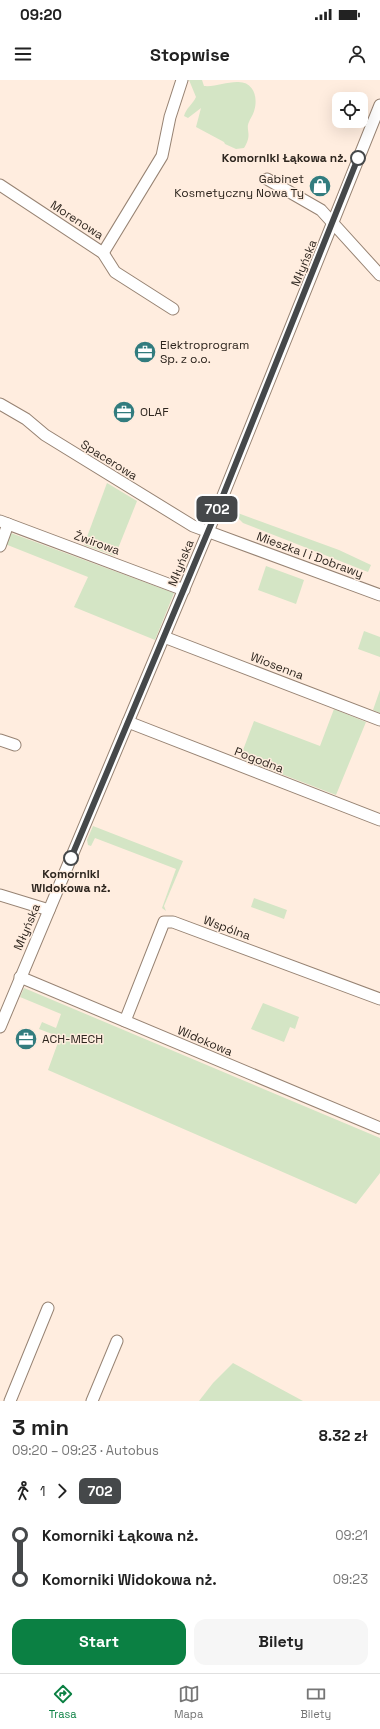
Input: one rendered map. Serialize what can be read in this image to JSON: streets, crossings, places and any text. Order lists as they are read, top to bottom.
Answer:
{
  "streets": {
    "street": [
      "Morenowa",
      "Młyńska",
      "Spacerowa",
      "Żwirowa",
      "Mieszka I i Dobrawy",
      "Wiosenna",
      "Pogodna",
      "Wspólna",
      "Widokowa"
    ]
  },
  "crossings": [
    ["Młyńska", "Spacerowa"],
    ["Młyńska", "Żwirowa"],
    ["Młyńska", "Mieszka I i Dobrawy"],
    ["Młyńska", "Wiosenna"],
    ["Młyńska", "Pogodna"],
    ["Młyńska", "Widokowa"],
    ["Spacerowa", "Mieszka I i Dobrawy"],
    ["Wspólna", "Widokowa"]
  ],
  "places": {
    "other": ["Komorniki Łąkowa nż.", "Komorniki Widokowa nż."],
    "shop": ["Gabinet Kosmetyczny Nowa Ty"],
    "office": ["Elektroprogram Sp. z o.o.", "OLAF", "ACH-MECH"]
  },
  "lines": ["bus line 702"],
  "page": {
    "status": "09:20",
    "header": "Stopwise",
    "on_map": "702",
    "heading": ["3 min", "09:20 – 09:23 · Autobus", "8.32 zł"],
    "legs": ["1", "702"],
    "list": [
      {
        "name": "Komorniki Łąkowa nż.",
        "value": "09:21"
      },
      {
        "name": "Komorniki Widokowa nż.",
        "value": "09:23"
      }
    ],
    "buttons": ["Start", "Bilety"],
    "tabs": ["Trasa", "Mapa", "Bilety"]
  }
}
